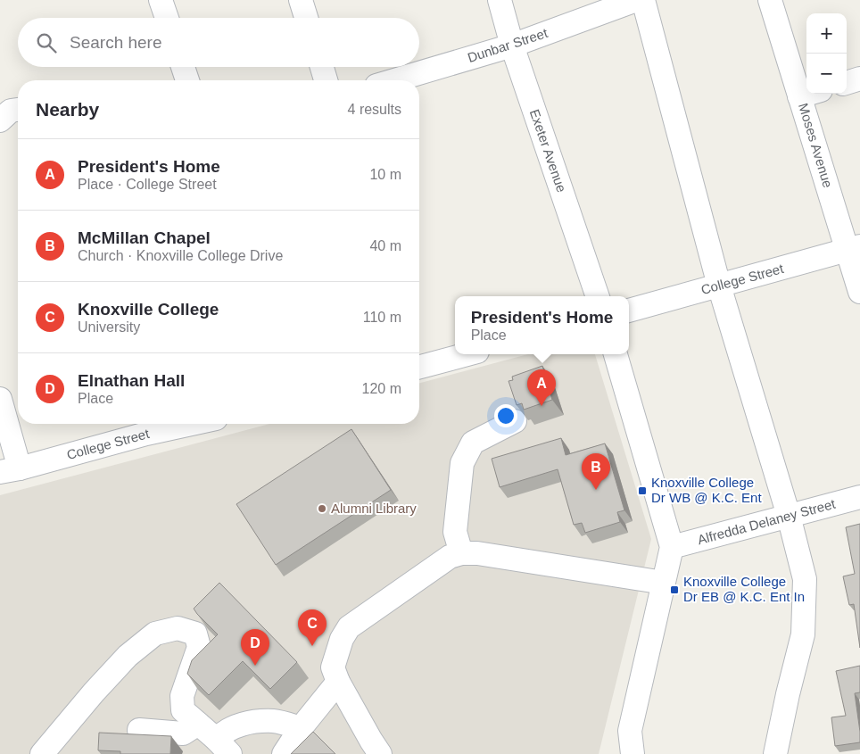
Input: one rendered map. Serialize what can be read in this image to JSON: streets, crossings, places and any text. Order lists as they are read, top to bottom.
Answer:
{
  "streets": {
    "street": [
      "Dunbar Street",
      "Moses Avenue",
      "Exeter Avenue",
      "College Street",
      "Alfredda Delaney Street"
    ]
  },
  "crossings": [
    ["Dunbar Street", "Exeter Avenue"],
    ["Moses Avenue", "College Street"]
  ],
  "places": {
    "transit": ["Knoxville College Dr WB @ K.C. Ent", "Knoxville College Dr EB @ K.C. Ent In"],
    "other": ["Alumni Library"]
  },
  "page": {
    "map_buttons": ["+", "−"],
    "search": "Search here",
    "heading": ["Nearby", "4 results"],
    "list": [
      {
        "mark": "A",
        "name": "President's Home",
        "note": "Place · College Street",
        "value": "10 m"
      },
      {
        "mark": "B",
        "name": "McMillan Chapel",
        "note": "Church · Knoxville College Drive",
        "value": "40 m"
      },
      {
        "mark": "C",
        "name": "Knoxville College",
        "note": "University",
        "value": "110 m"
      },
      {
        "mark": "D",
        "name": "Elnathan Hall",
        "note": "Place",
        "value": "120 m"
      }
    ],
    "popup": ["President's Home", "Place"],
    "pins": [
      "A",
      "B",
      "C",
      "D"
    ]
  }
}
